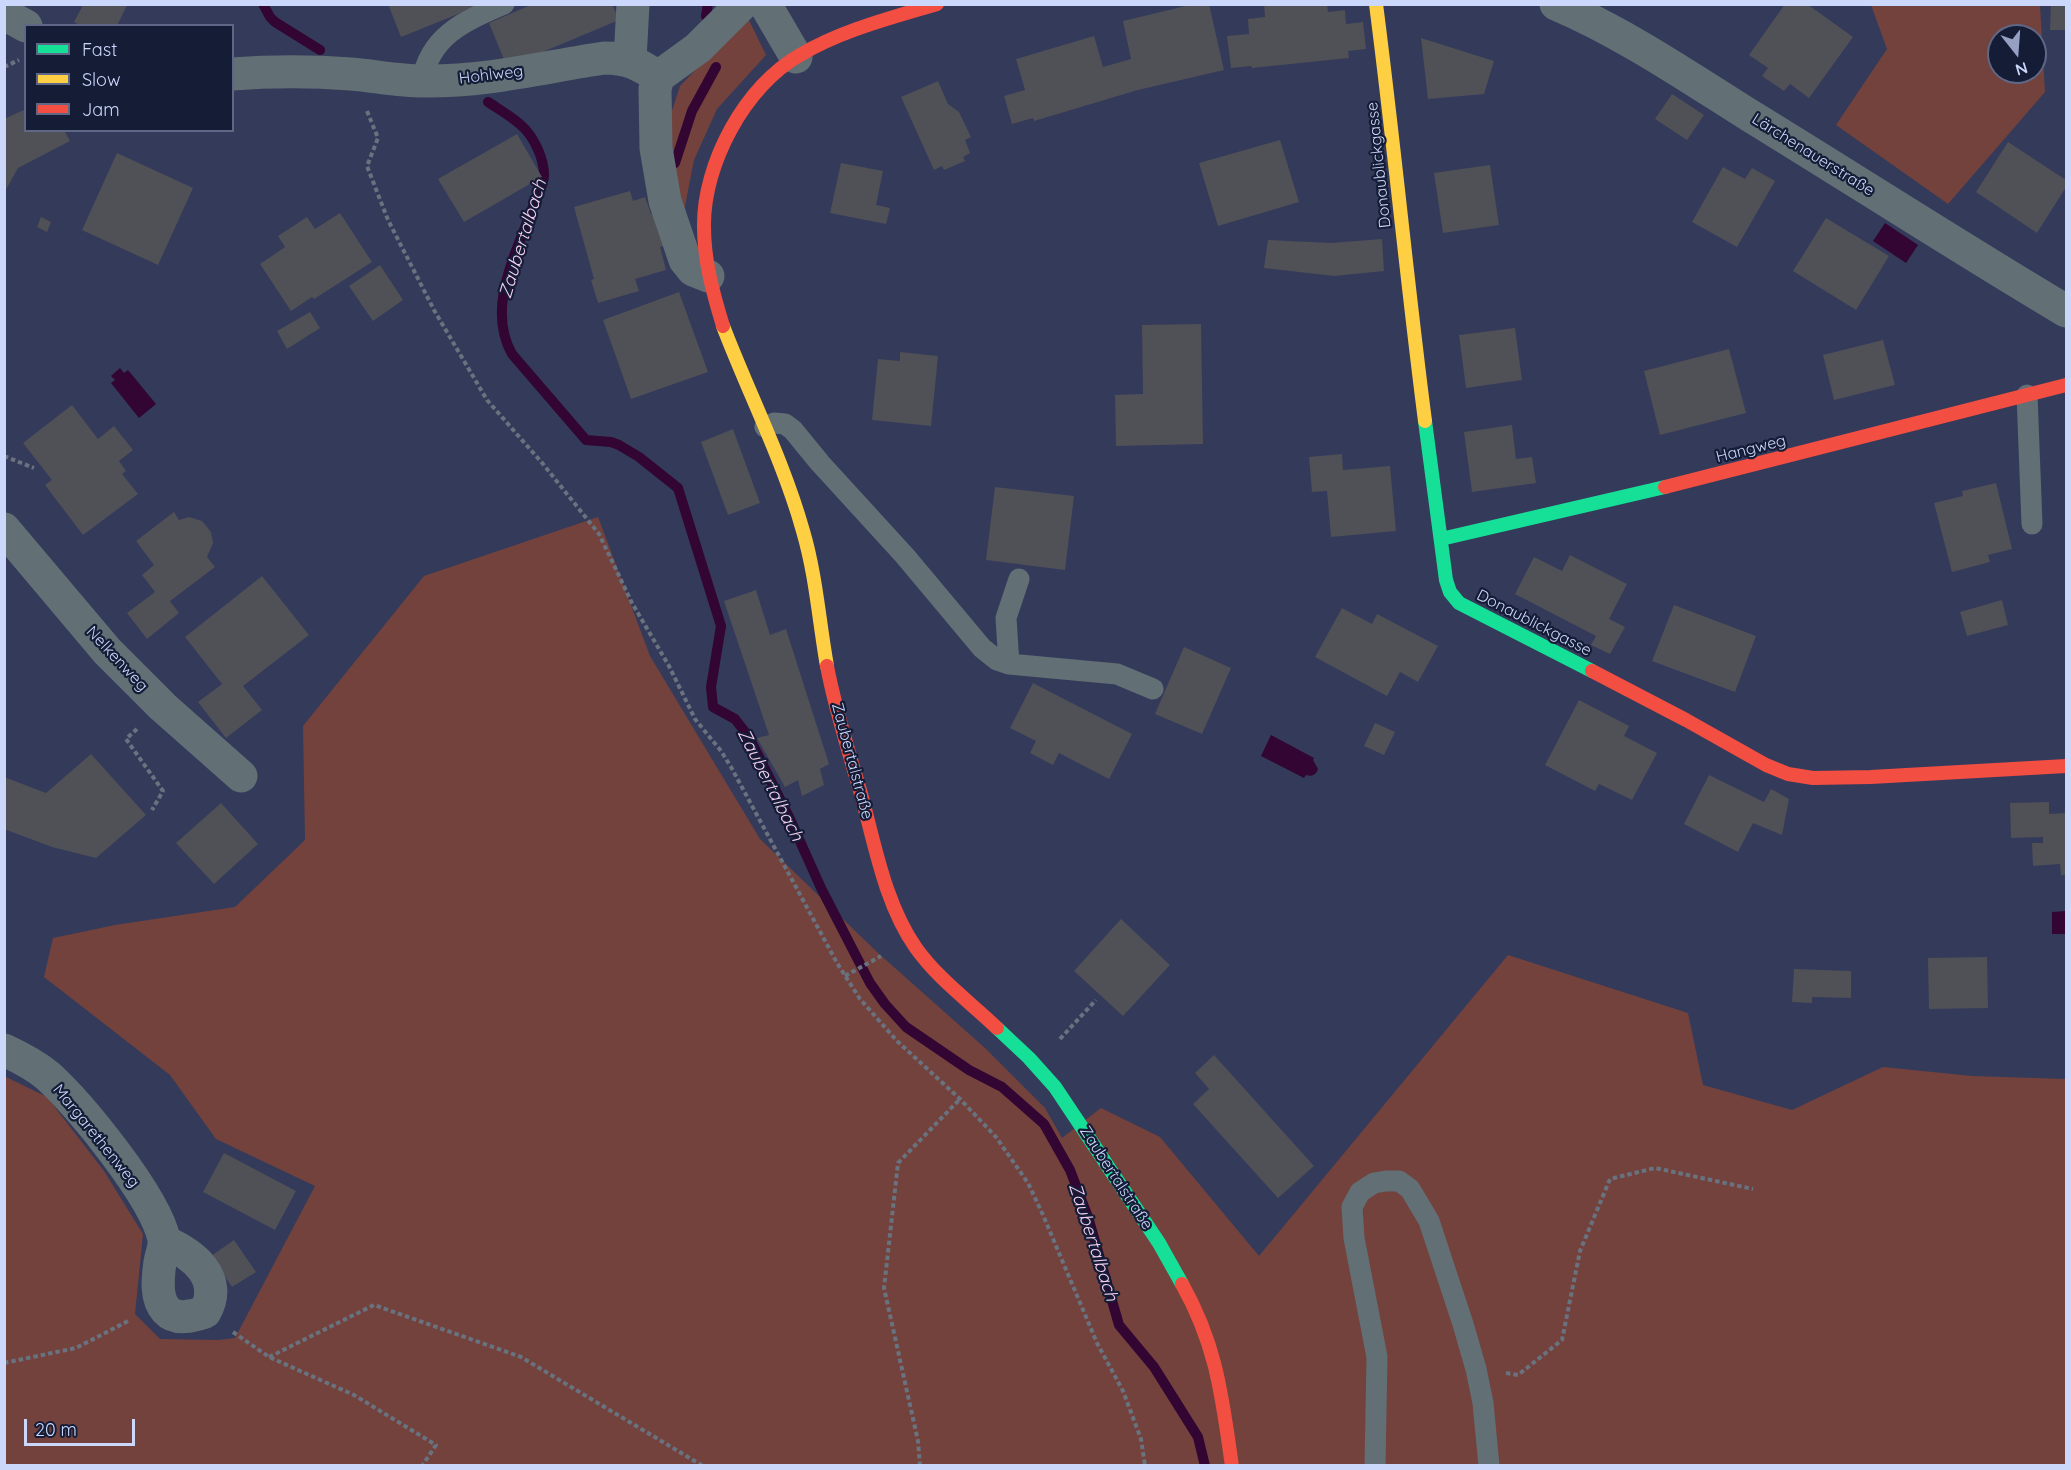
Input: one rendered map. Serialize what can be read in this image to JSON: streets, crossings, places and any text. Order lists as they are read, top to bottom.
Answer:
{
  "streets": {
    "street": [
      "Hohlweg",
      "Lärchenauerstraße",
      "Donaublickgasse",
      "Hangweg",
      "Nelkenweg",
      "Zaubertalstraße",
      "Margarethenweg"
    ]
  },
  "crossings": [
    ["Donaublickgasse", "Hangweg"]
  ],
  "water": ["Zaubertalbach"],
  "legend": ["Fast", "Slow", "Jam"],
  "scale_bar": "20 m",
  "north": "bottom"
}
